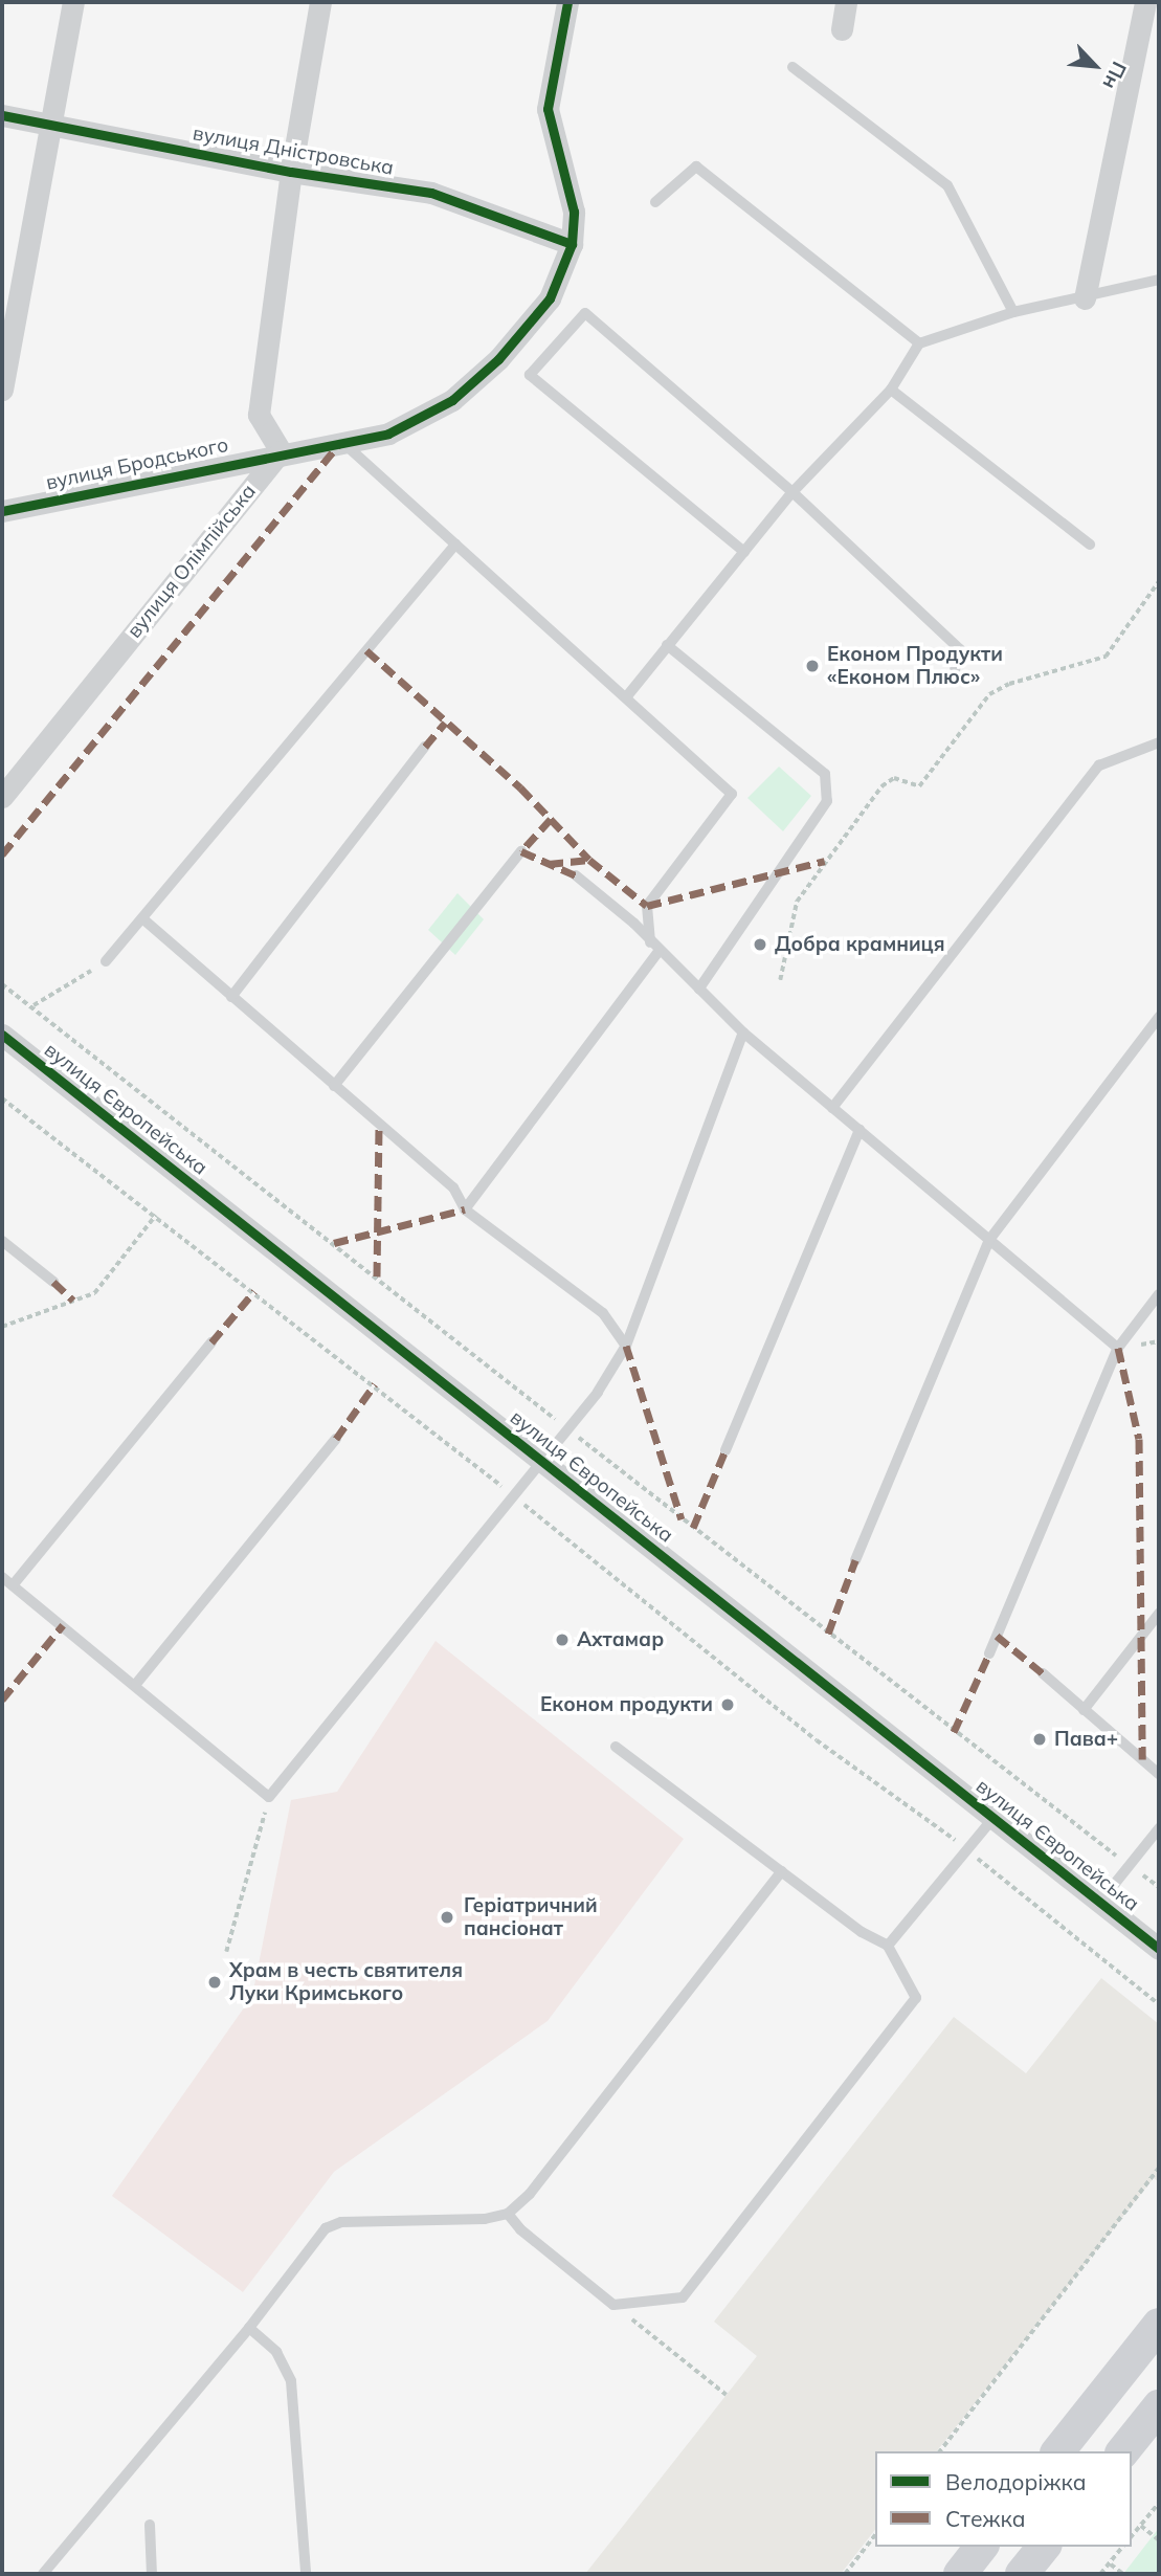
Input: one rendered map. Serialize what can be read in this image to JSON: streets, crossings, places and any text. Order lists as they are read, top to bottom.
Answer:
{
  "streets": {
    "street": [
      "вулиця Дністровська",
      "вулиця Бродського",
      "вулиця Олімпійська",
      "вулиця Європейська"
    ]
  },
  "crossings": [
    ["вулиця Бродського", "вулиця Олімпійська"]
  ],
  "places": [
    "Економ Продукти «Економ Плюс»",
    "Добра крамниця",
    "Ахтамар",
    "Економ продукти",
    "Пава+",
    "Геріатричний пансіонат",
    "Храм в честь святителя Луки Кримського"
  ],
  "legend": ["Велодоріжка", "Стежка"],
  "north": "bottom right"
}
